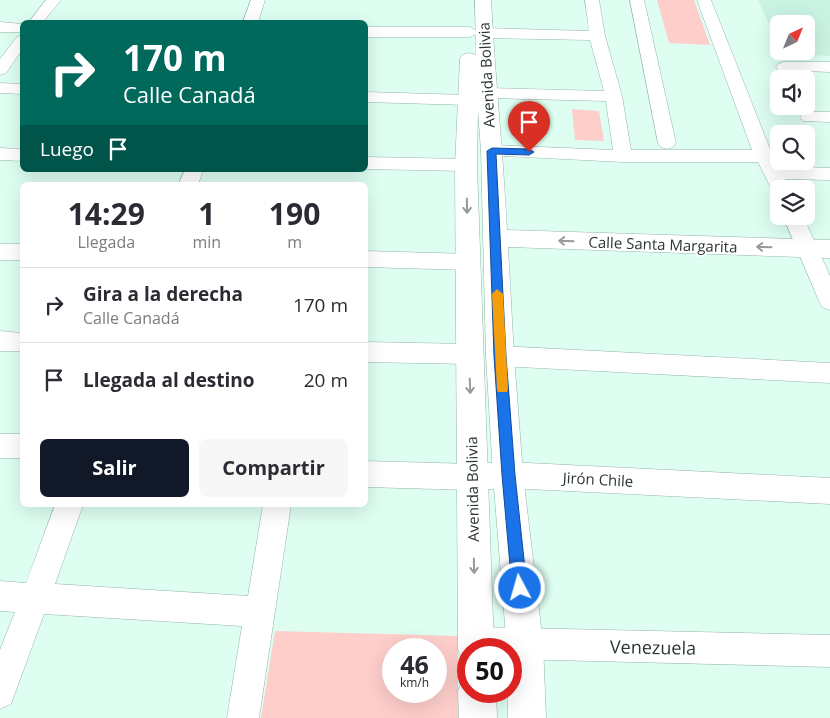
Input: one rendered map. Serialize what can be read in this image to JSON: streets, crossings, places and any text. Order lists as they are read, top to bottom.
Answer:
{
  "streets": {
    "main road": ["Avenida Bolivia", "Calle Santa Margarita"],
    "street": ["Jirón Chile", "Venezuela"]
  },
  "crossings": [
    ["Avenida Bolivia", "Calle Santa Margarita"],
    ["Avenida Bolivia", "Jirón Chile"],
    ["Avenida Bolivia", "Venezuela"]
  ],
  "north": "top right",
  "page": {
    "turn": ["170 m", "Calle Canadá"],
    "then": "Luego",
    "eta": [
      "14:29",
      "Llegada",
      "1",
      "min",
      "190",
      "m"
    ],
    "list": [
      {
        "name": "Gira a la derecha",
        "note": "Calle Canadá",
        "value": "170 m"
      },
      {
        "name": "Llegada al destino",
        "value": "20 m"
      }
    ],
    "buttons": ["Salir", "Compartir"],
    "speed": "46 km/h",
    "limit": "50"
  }
}
